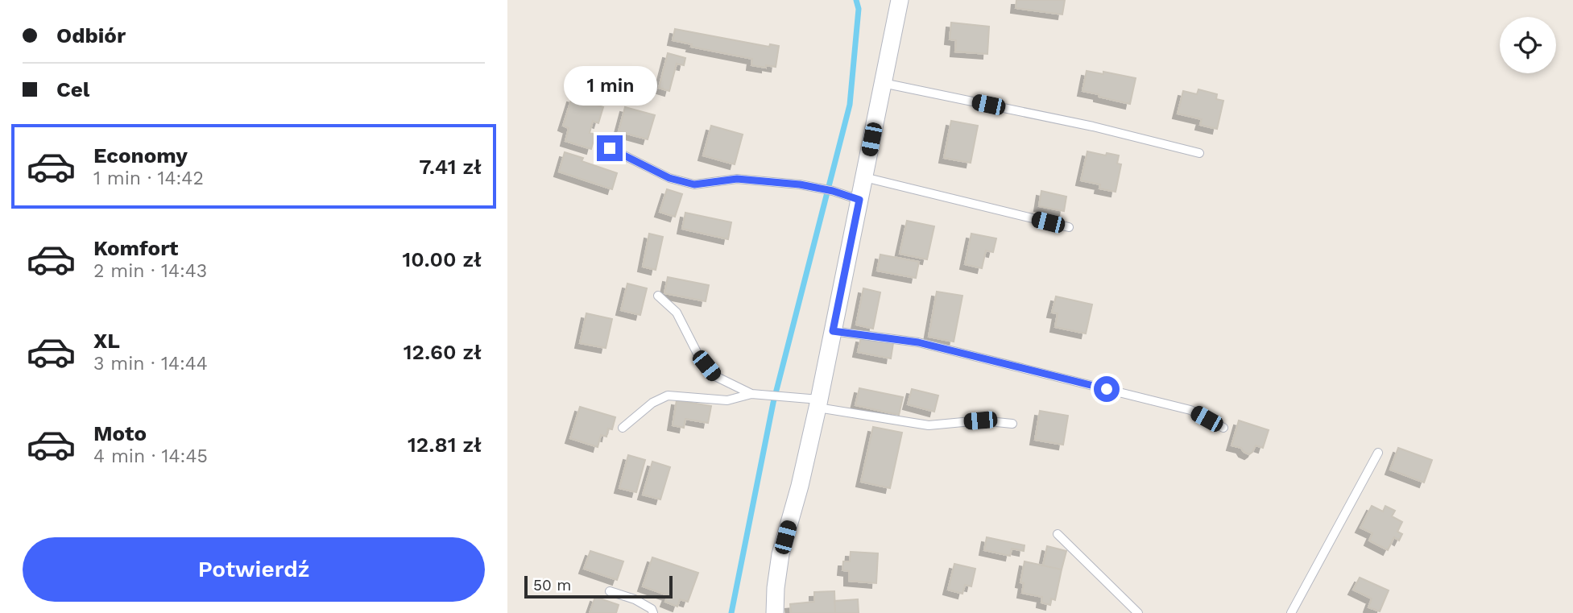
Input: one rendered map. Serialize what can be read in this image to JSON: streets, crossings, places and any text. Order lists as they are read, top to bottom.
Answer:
{
  "scale_bar": "50 m",
  "page": {
    "banner": ["Odbiór", "Cel"],
    "bubble": "1 min",
    "list": [
      {
        "name": "Economy",
        "note": "1 min · 14:42",
        "value": "7.41 zł"
      },
      {
        "name": "Komfort",
        "note": "2 min · 14:43",
        "value": "10.00 zł"
      },
      {
        "name": "XL",
        "note": "3 min · 14:44",
        "value": "12.60 zł"
      },
      {
        "name": "Moto",
        "note": "4 min · 14:45",
        "value": "12.81 zł"
      }
    ],
    "buttons": "Potwierdź",
    "scale": "50 m"
  }
}
